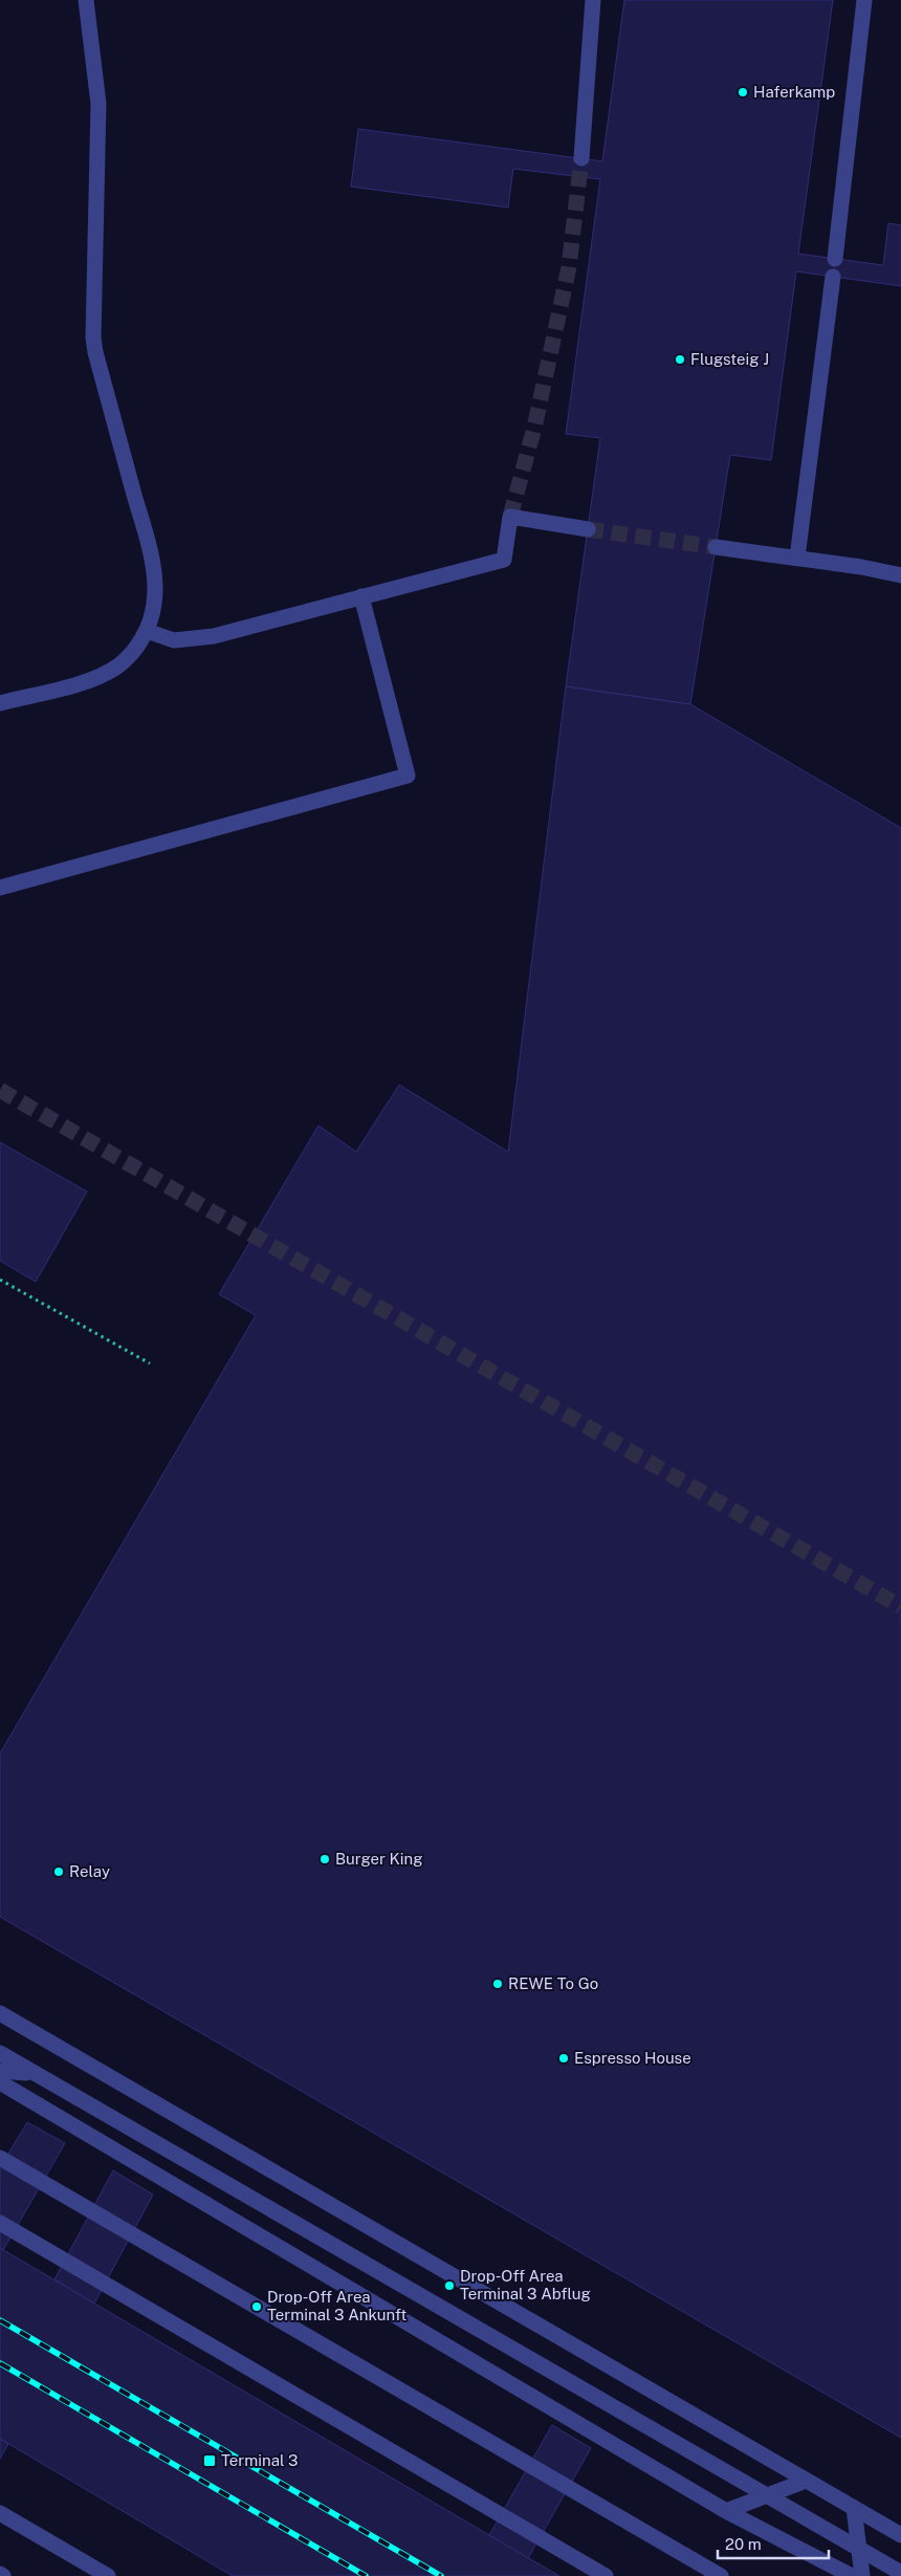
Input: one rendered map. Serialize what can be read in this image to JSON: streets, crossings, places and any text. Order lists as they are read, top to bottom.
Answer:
{
  "places": {
    "other": [
      "Haferkamp",
      "Flugsteig J",
      "Burger King",
      "Relay",
      "REWE To Go",
      "Espresso House",
      "Drop-Off Area Terminal 3 Abflug",
      "Drop-Off Area Terminal 3 Ankunft"
    ],
    "transit": ["Terminal 3"]
  },
  "scale_bar": "20 m"
}
